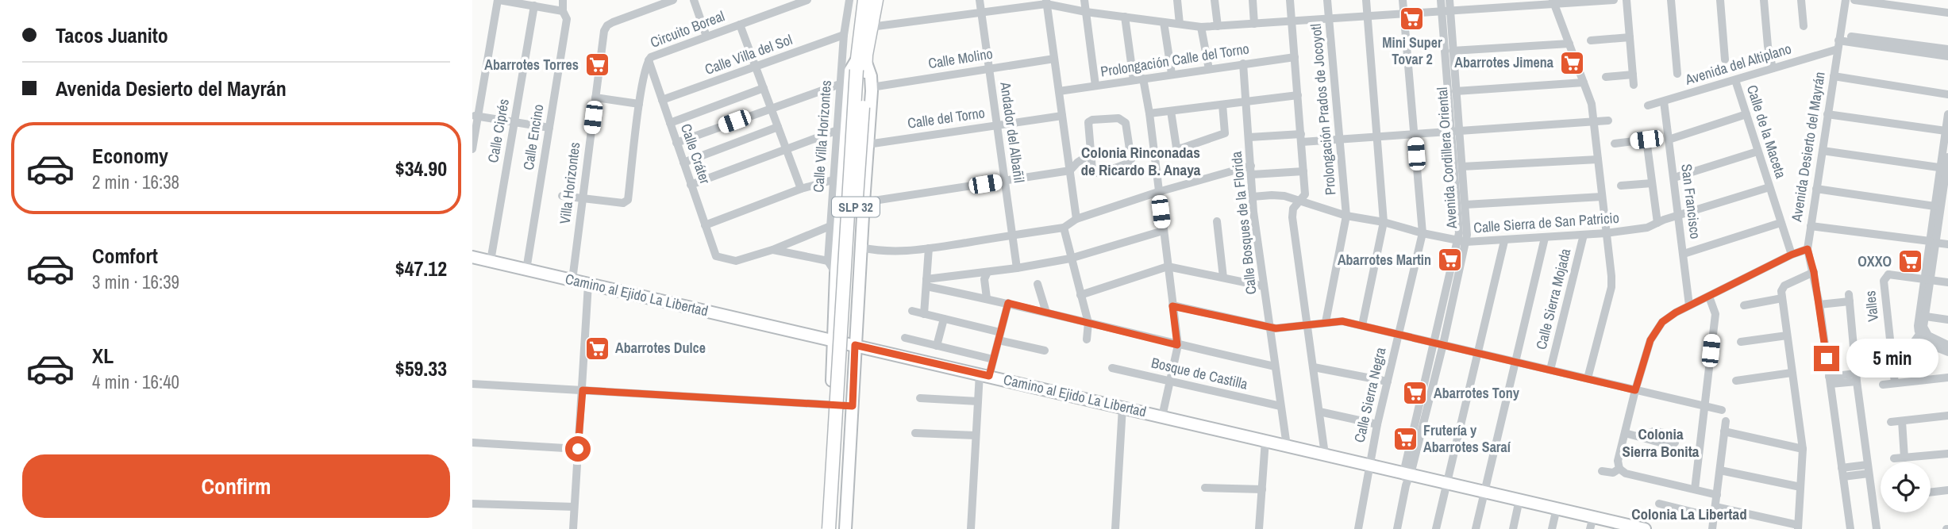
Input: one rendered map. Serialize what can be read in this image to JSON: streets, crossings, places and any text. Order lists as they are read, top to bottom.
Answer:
{
  "streets": {
    "highway": ["SLP 32"],
    "main road": ["Camino al Ejido La Libertad"],
    "street": [
      "Circuito Boreal",
      "Calle Villa del Sol",
      "Calle Molino",
      "Prolongación Calle del Torno",
      "Avenida del Altiplano",
      "Prolongación Prados de Jocoyotl",
      "Calle del Torno",
      "Calle Ciprés",
      "Calle de la Maceta",
      "Andador del Albañil",
      "Calle Villa Horizontes",
      "Calle Encino",
      "Avenida Desierto del Mayrán",
      "Calle Cráter",
      "Avenida Cordillera Oriental",
      "Villa Horizontes",
      "San Francisco",
      "Calle Bosques de la Florida",
      "Calle Sierra de San Patricio",
      "Calle Sierra Mojada",
      "Valles",
      "Bosque de Castilla",
      "Calle Sierra Negra"
    ]
  },
  "crossings": [
    ["Circuito Boreal", "Calle Cráter"],
    ["Circuito Boreal", "Villa Horizontes"],
    ["Calle Villa del Sol", "Calle Villa Horizontes"],
    ["Calle Villa del Sol", "Calle Cráter"],
    ["Calle Molino", "Andador del Albañil"],
    ["Prolongación Calle del Torno", "Calle Bosques de la Florida"],
    ["Avenida del Altiplano", "Calle de la Maceta"],
    ["Avenida del Altiplano", "Avenida Desierto del Mayrán"],
    ["Avenida del Altiplano", "San Francisco"],
    ["Prolongación Prados de Jocoyotl", "Calle Sierra de San Patricio"],
    ["Calle del Torno", "Andador del Albañil"],
    ["Calle Ciprés", "Camino al Ejido La Libertad"],
    ["Calle de la Maceta", "Calle Sierra de San Patricio"],
    ["Calle Encino", "Camino al Ejido La Libertad"],
    ["Avenida Cordillera Oriental", "Calle Sierra de San Patricio"],
    ["Avenida Cordillera Oriental", "Camino al Ejido La Libertad"],
    ["Villa Horizontes", "Camino al Ejido La Libertad"],
    ["San Francisco", "Calle Sierra de San Patricio"],
    ["SLP 32", "Camino al Ejido La Libertad"],
    ["Calle Bosques de la Florida", "Calle Sierra de San Patricio"],
    ["Calle Bosques de la Florida", "Camino al Ejido La Libertad"],
    ["Calle Bosques de la Florida", "Bosque de Castilla"],
    ["Calle Sierra de San Patricio", "Calle Sierra Mojada"],
    ["Calle Sierra de San Patricio", "Calle Sierra Negra"],
    ["Camino al Ejido La Libertad", "Calle Sierra Negra"]
  ],
  "districts": ["Colonia Rinconadas de Ricardo B. Anaya", "Colonia Sierra Bonita", "Colonia La Libertad"],
  "places": {
    "supermarket": [
      "Mini Super Tovar 2",
      "Abarrotes Jimena",
      "Abarrotes Torres",
      "Abarrotes Martin",
      "OXXO",
      "Abarrotes Dulce",
      "Abarrotes Tony",
      "Frutería y Abarrotes Saraí"
    ]
  },
  "page": {
    "banner": ["Tacos Juanito", "Avenida Desierto del Mayrán"],
    "list": [
      {
        "name": "Economy",
        "note": "2 min · 16:38",
        "value": "$34.90"
      },
      {
        "name": "Comfort",
        "note": "3 min · 16:39",
        "value": "$47.12"
      },
      {
        "name": "XL",
        "note": "4 min · 16:40",
        "value": "$59.33"
      }
    ],
    "bubble": "5 min",
    "buttons": "Confirm"
  }
}
